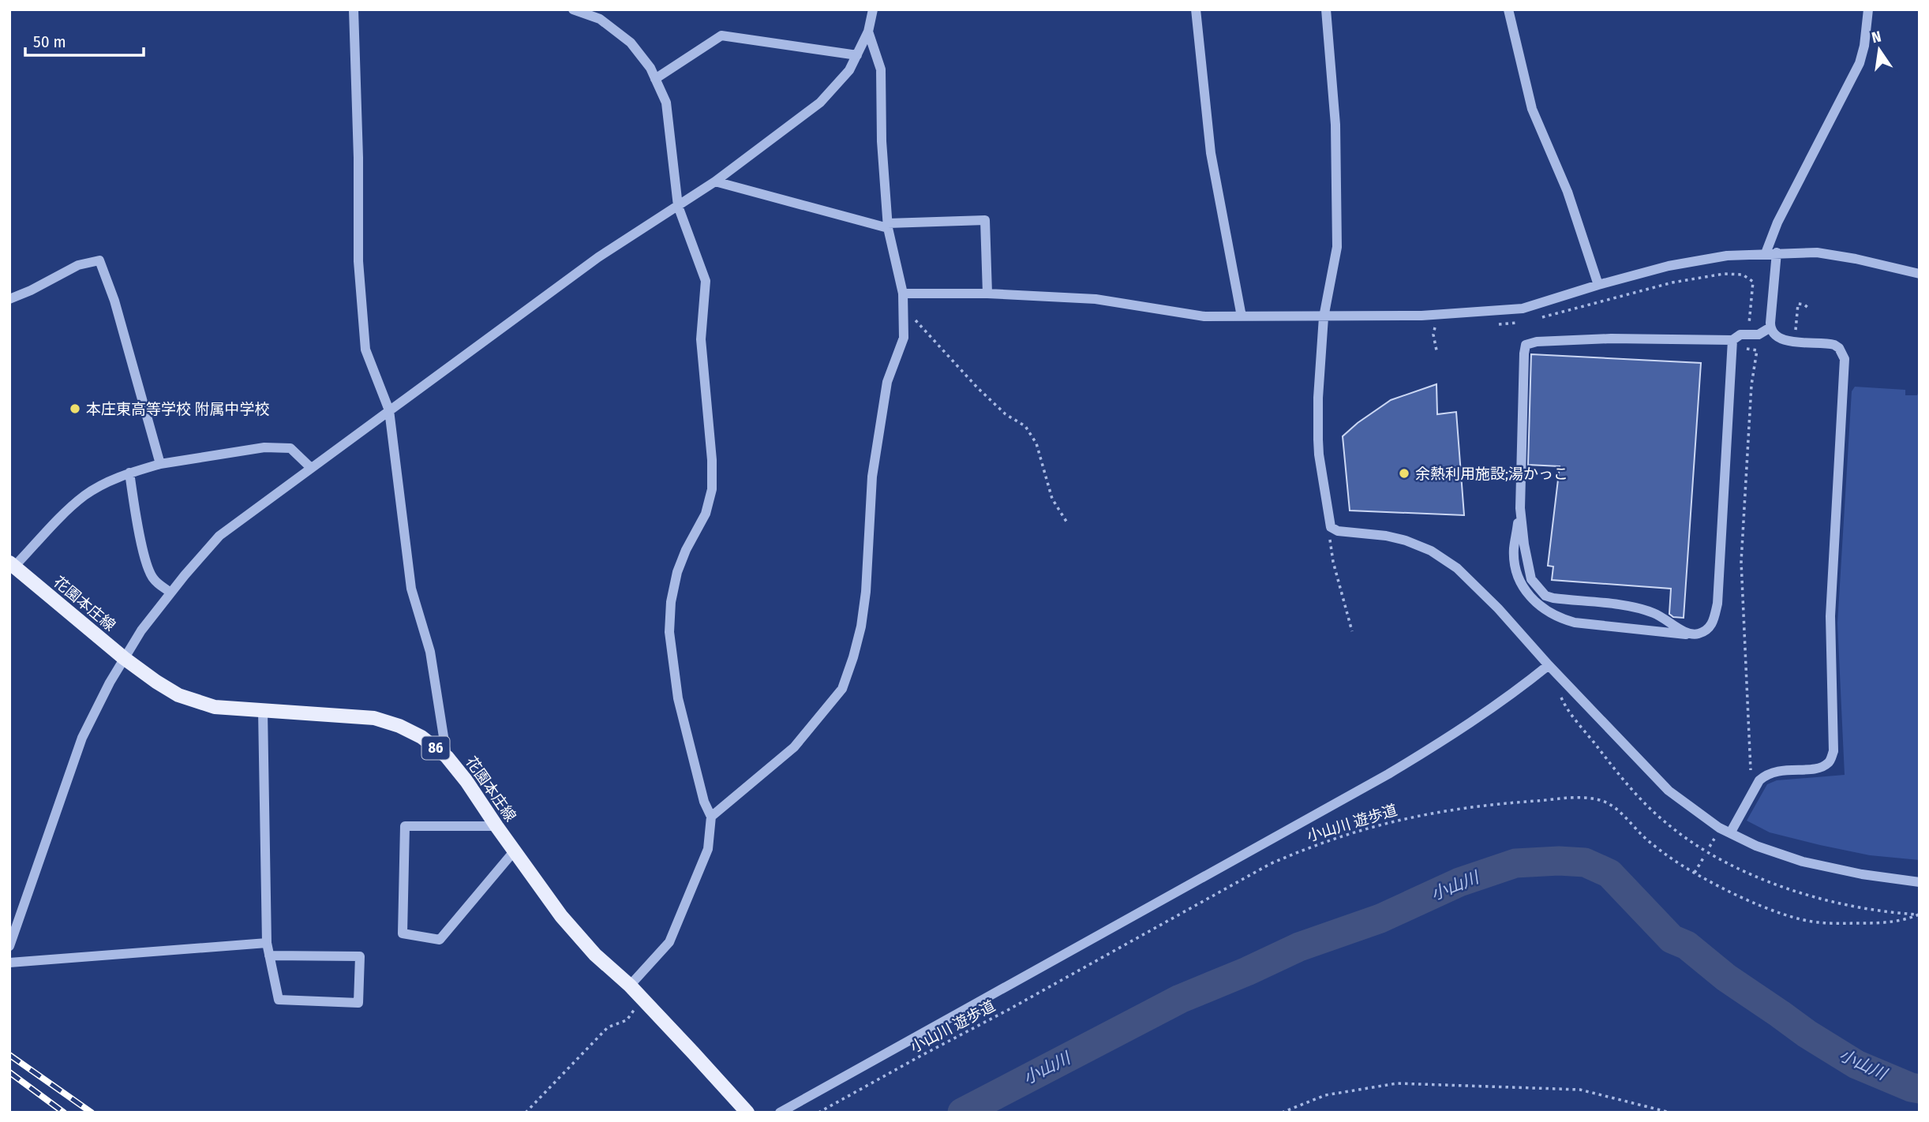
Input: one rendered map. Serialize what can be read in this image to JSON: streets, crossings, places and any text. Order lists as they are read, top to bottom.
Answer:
{
  "streets": {
    "main road": ["花園本庄線", "86"],
    "path": ["小山川 遊歩道"]
  },
  "water": ["小山川"],
  "places": ["本庄東高等学校 附属中学校", "余熱利用施設;湯かっこ"],
  "scale_bar": "50 m",
  "north": "top"
}
